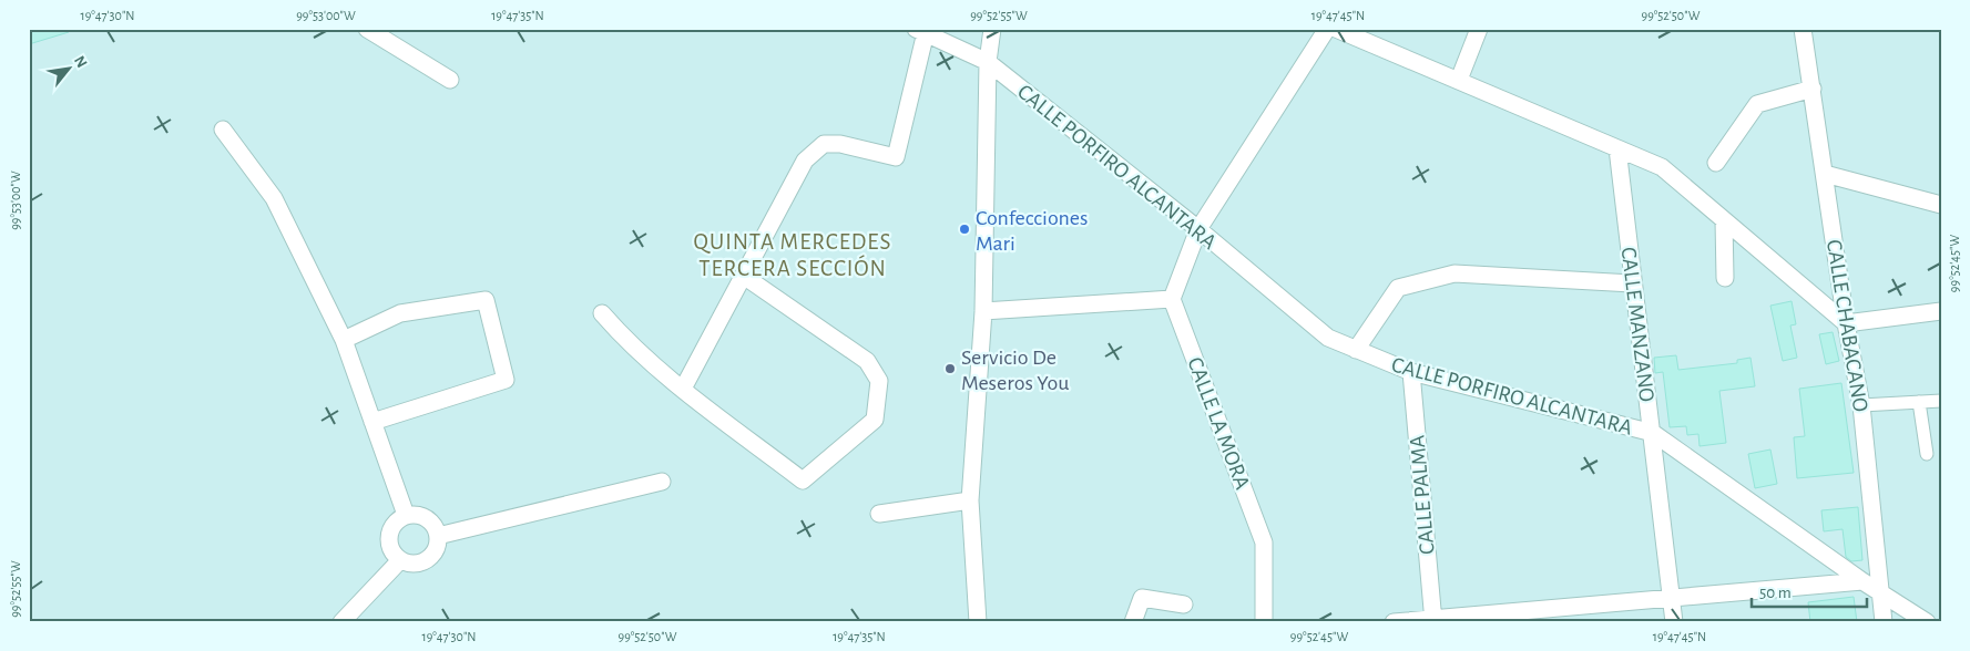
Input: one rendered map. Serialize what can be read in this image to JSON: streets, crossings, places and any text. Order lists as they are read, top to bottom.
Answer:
{
  "streets": {
    "street": [
      "CALLE PORFIRO ALCANTARA",
      "CALLE MANZANO",
      "CALLE CHABACANO",
      "CALLE LA MORA",
      "CALLE PALMA"
    ]
  },
  "crossings": [
    ["CALLE PORFIRO ALCANTARA", "CALLE MANZANO"],
    ["CALLE PORFIRO ALCANTARA", "CALLE CHABACANO"],
    ["CALLE PORFIRO ALCANTARA", "CALLE PALMA"]
  ],
  "districts": ["QUINTA MERCEDES TERCERA SECCIÓN"],
  "places": ["Confecciones Mari", "Servicio De Meseros You"],
  "scale_bar": "50 m",
  "north": "top right",
  "coordinates": [
    "19°47'30\"N",
    "99°53'00\"W",
    "19°47'35\"N",
    "99°52'55\"W",
    "19°47'45\"N",
    "99°52'50\"W",
    "99°52'45\"W"
  ]
}
